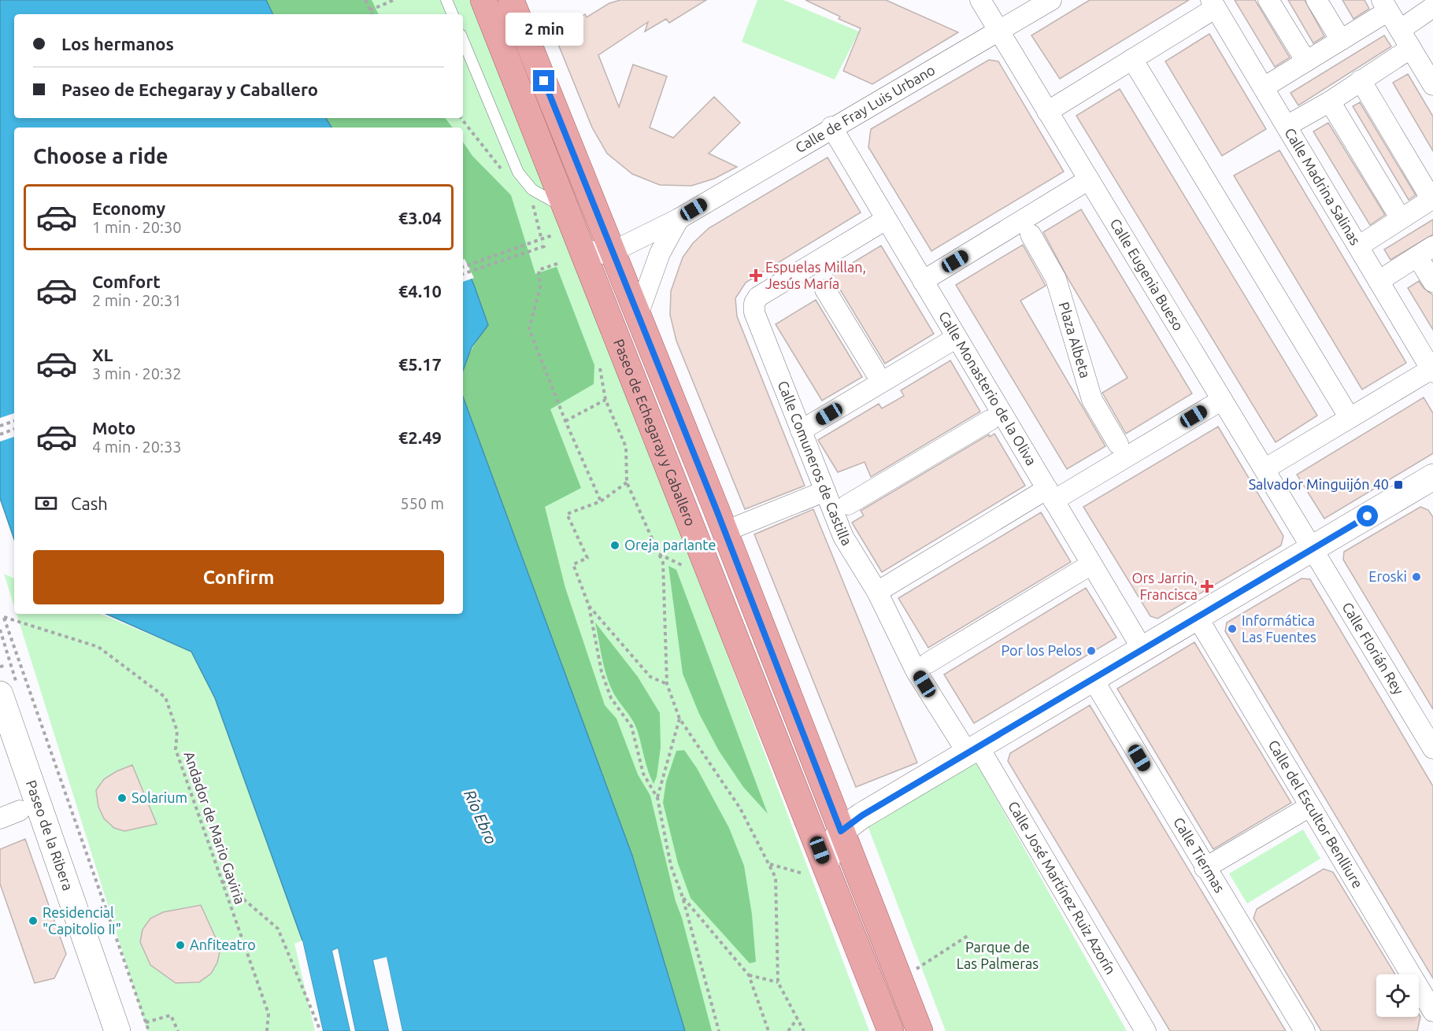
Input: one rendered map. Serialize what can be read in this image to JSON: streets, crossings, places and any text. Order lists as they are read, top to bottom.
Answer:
{
  "streets": {
    "main road": ["Paseo de Echegaray y Caballero"],
    "street": [
      "Calle de Fray Luis Urbano",
      "Calle Madrina Salinas",
      "Calle Eugenia Bueso",
      "Plaza Albeta",
      "Calle Monasterio de la Oliva",
      "Calle Comuneros de Castilla",
      "Calle Florián Rey",
      "Calle del Escultor Benlliure",
      "Paseo de la Ribera",
      "Calle Tiermas",
      "Calle José Martínez Ruiz Azorín"
    ],
    "path": ["Andador de Mario Gaviria"]
  },
  "crossings": [
    ["Calle de Fray Luis Urbano", "Calle Eugenia Bueso"],
    ["Calle de Fray Luis Urbano", "Calle Monasterio de la Oliva"],
    ["Calle de Fray Luis Urbano", "Paseo de Echegaray y Caballero"],
    ["Calle Eugenia Bueso", "Calle Florián Rey"],
    ["Calle Monasterio de la Oliva", "Calle Comuneros de Castilla"],
    ["Calle Comuneros de Castilla", "Calle José Martínez Ruiz Azorín"]
  ],
  "water": ["Río Ebro"],
  "parks": ["Parque de Las Palmeras"],
  "places": {
    "health": ["Espuelas Millan, Jesús María", "Ors Jarrin, Francisca"],
    "transit": ["Salvador Minguijón 40"],
    "other": [
      "Oreja parlante",
      "Eroski",
      "Informática Las Fuentes",
      "Por los Pelos",
      "Solarium",
      "Residencial \"Capitolio II\"",
      "Anfiteatro"
    ]
  },
  "page": {
    "bubble": "2 min",
    "banner": ["Los hermanos", "Paseo de Echegaray y Caballero"],
    "heading": "Choose a ride",
    "list": [
      {
        "name": "Economy",
        "note": "1 min · 20:30",
        "value": "€3.04"
      },
      {
        "name": "Comfort",
        "note": "2 min · 20:31",
        "value": "€4.10"
      },
      {
        "name": "XL",
        "note": "3 min · 20:32",
        "value": "€5.17"
      },
      {
        "name": "Moto",
        "note": "4 min · 20:33",
        "value": "€2.49"
      }
    ],
    "pay": ["Cash", "550 m"],
    "buttons": "Confirm"
  }
}
